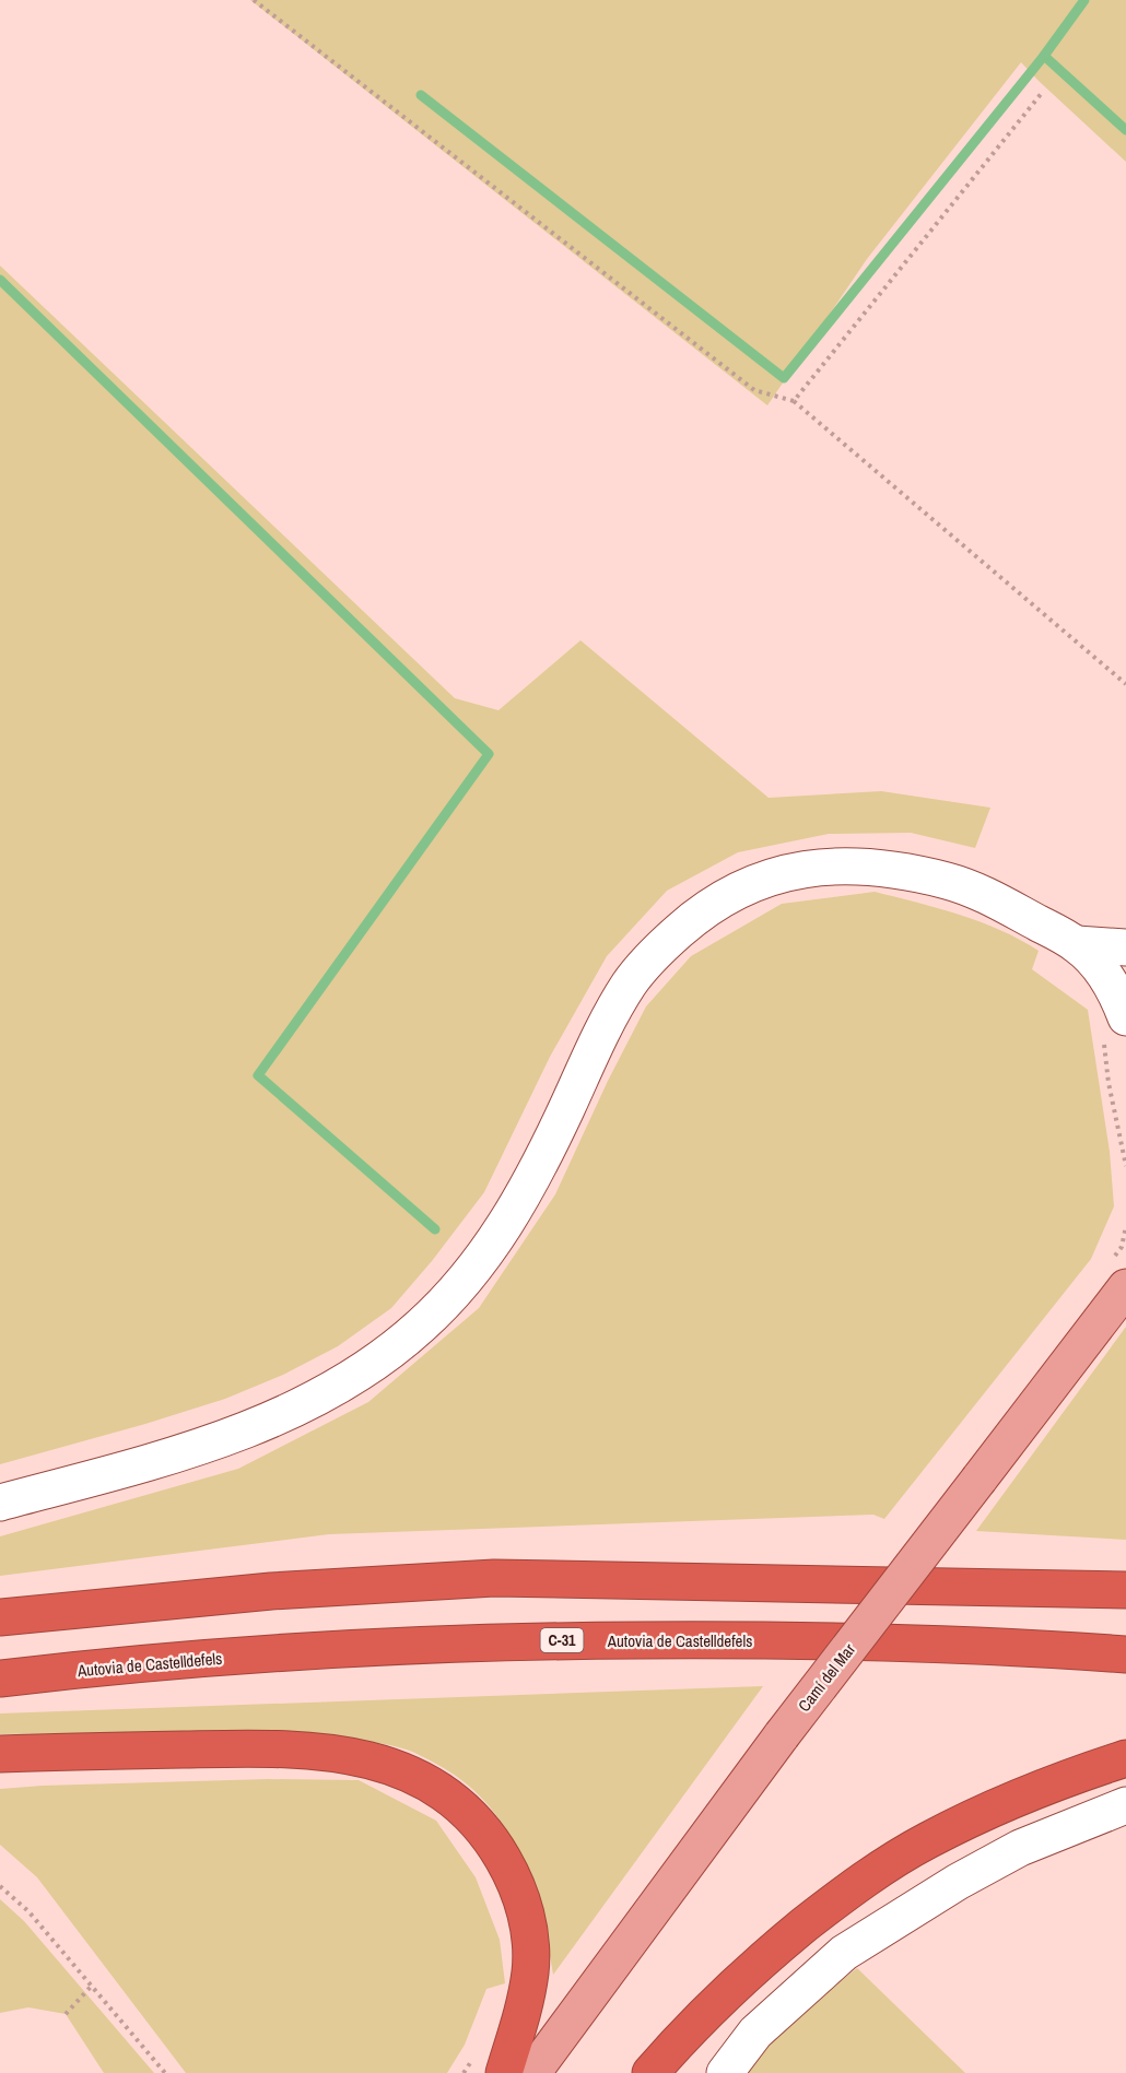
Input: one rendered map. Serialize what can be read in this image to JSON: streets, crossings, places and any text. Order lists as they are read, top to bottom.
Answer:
{
  "streets": {
    "highway": ["C-31", "Autovia de Castelldefels"],
    "main road": ["Camí del Mar"]
  }
}
